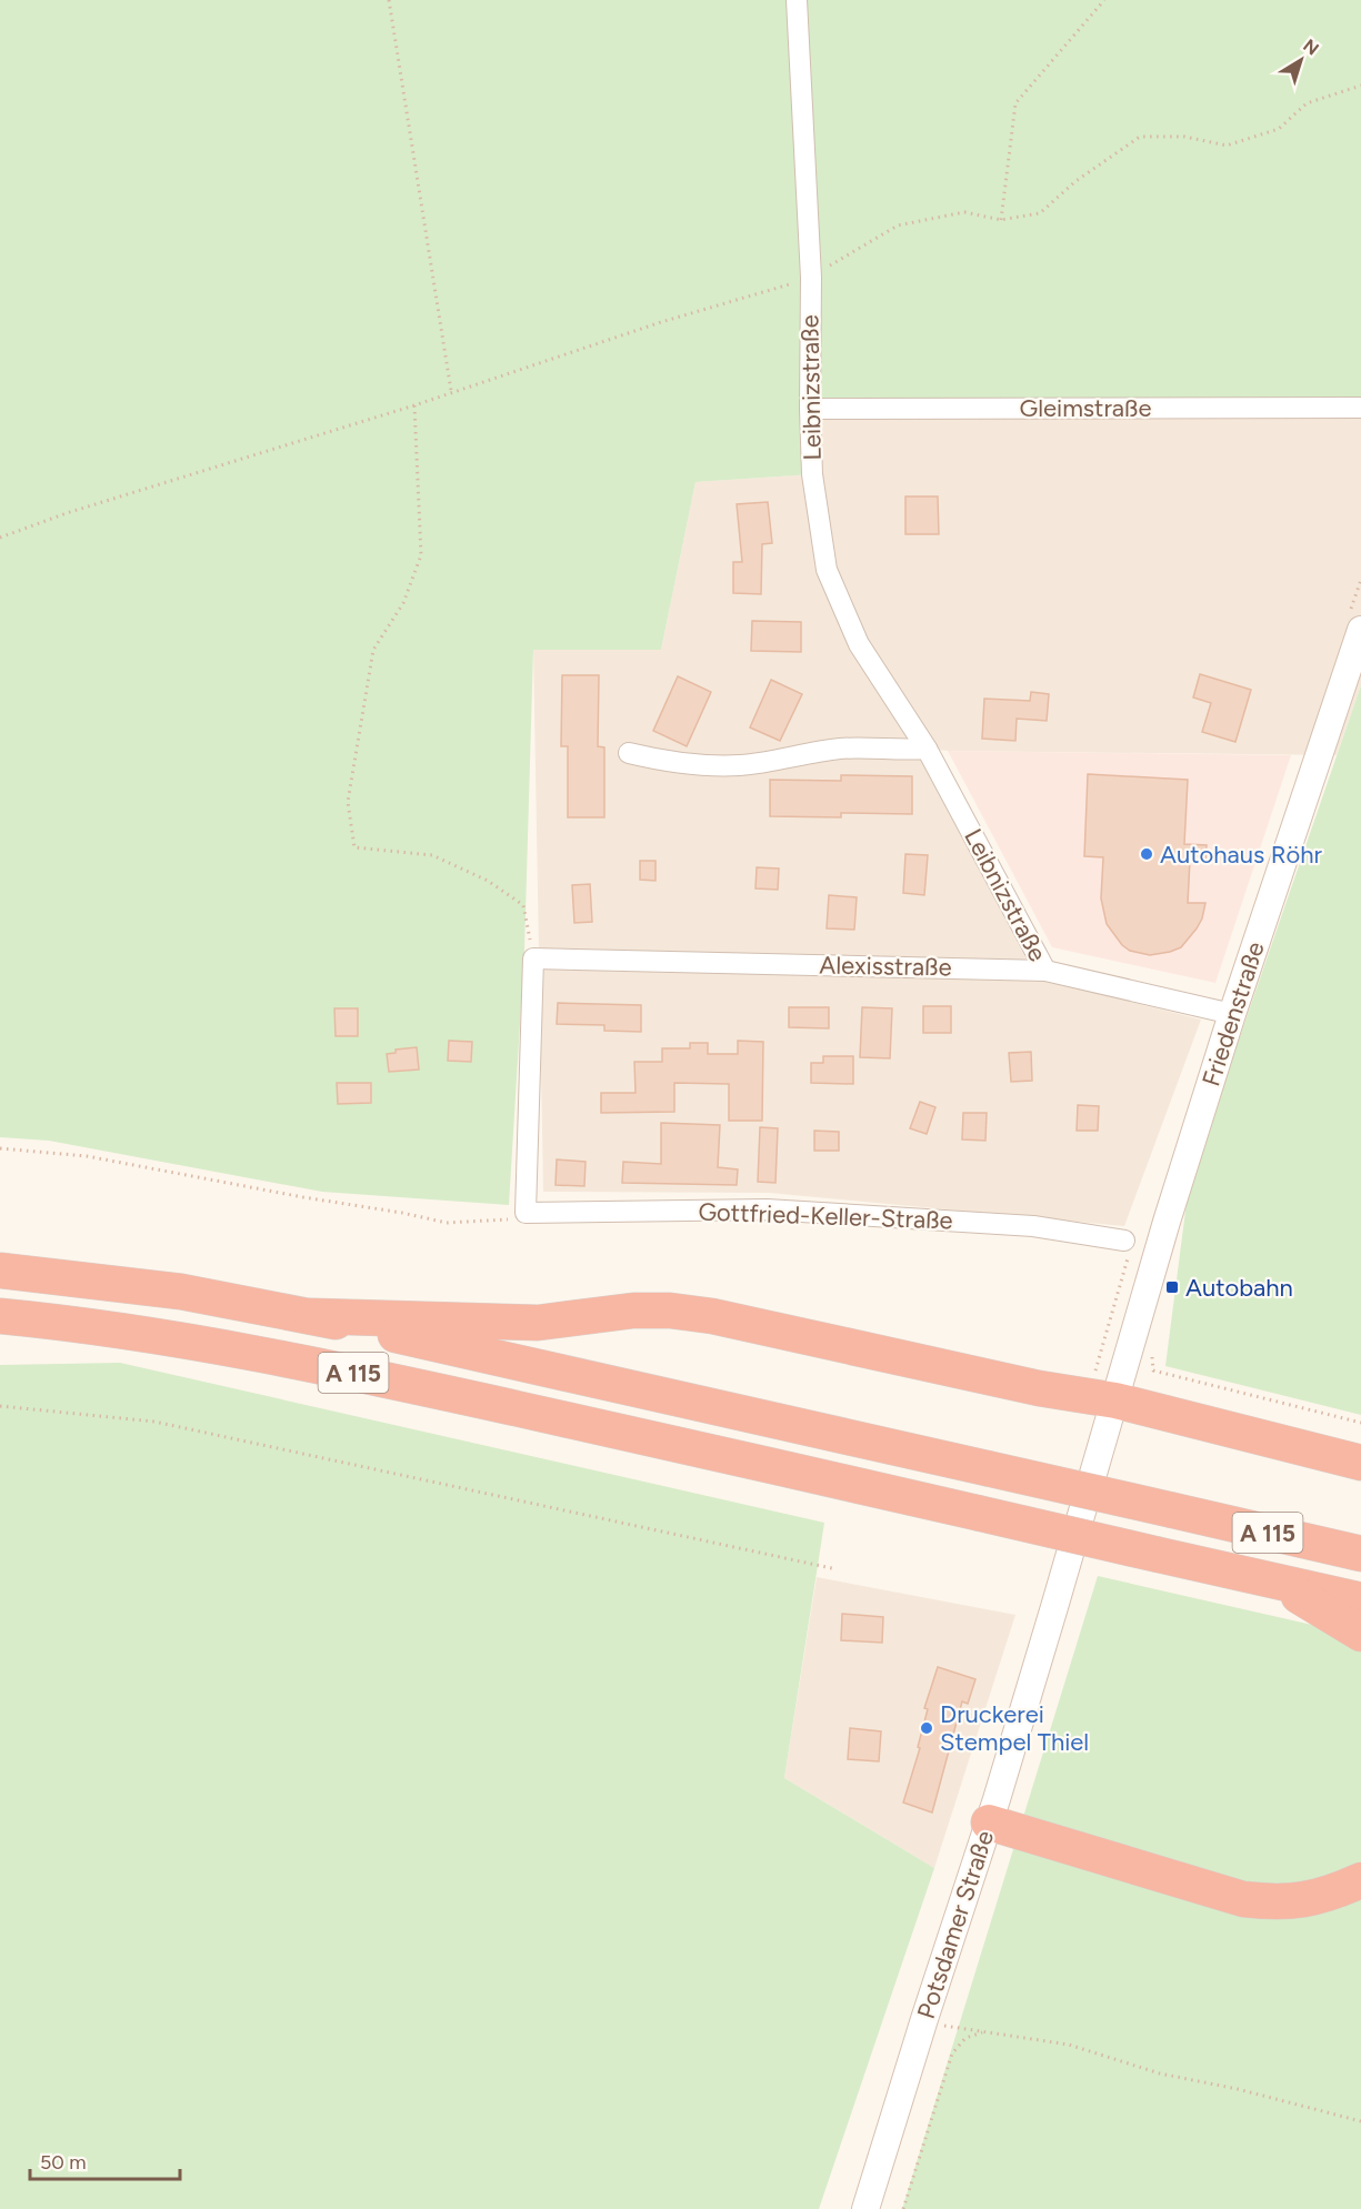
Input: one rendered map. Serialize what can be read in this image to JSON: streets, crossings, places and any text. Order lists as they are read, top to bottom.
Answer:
{
  "streets": {
    "highway": ["A 115"],
    "main road": ["Friedenstraße", "Potsdamer Straße"],
    "street": [
      "Leibnizstraße",
      "Gleimstraße",
      "Alexisstraße",
      "Gottfried-Keller-Straße"
    ]
  },
  "crossings": [
    ["Leibnizstraße", "Gleimstraße"],
    ["Leibnizstraße", "Alexisstraße"],
    ["Alexisstraße", "Friedenstraße"],
    ["Friedenstraße", "Potsdamer Straße"]
  ],
  "places": {
    "other": ["Autohaus Röhr", "Druckerei Stempel Thiel"],
    "transit": ["Autobahn"]
  },
  "scale_bar": "50 m",
  "north": "top right"
}
